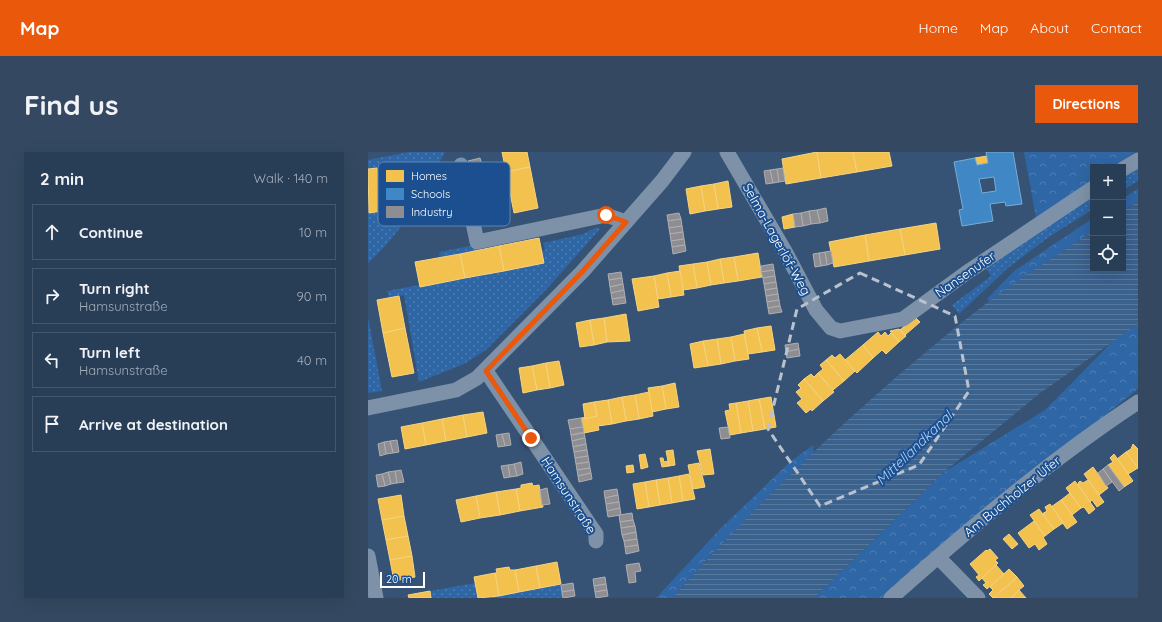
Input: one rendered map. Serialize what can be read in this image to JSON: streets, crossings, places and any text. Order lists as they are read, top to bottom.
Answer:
{
  "streets": {
    "street": [
      "Selma-Lagerlöf-Weg",
      "Nansenufer",
      "Hamsunstraße",
      "Am Buchholzer Ufer"
    ]
  },
  "crossings": [
    ["Selma-Lagerlöf-Weg", "Nansenufer"]
  ],
  "water": ["Mittellandkanal"],
  "legend": ["Homes", "Schools", "Industry"],
  "scale_bar": "20 m",
  "page": {
    "header": "Map",
    "nav": [
      "Home",
      "Map",
      "About",
      "Contact"
    ],
    "buttons": "Directions",
    "title": "Find us",
    "heading": ["2 min", "Walk · 140 m"],
    "map_buttons": ["+", "−"],
    "list": [
      ["Continue", "10 m"],
      ["Turn right", "Hamsunstraße", "90 m"],
      ["Turn left", "Hamsunstraße", "40 m"],
      "Arrive at destination"
    ],
    "scale": "20 m"
  }
}
